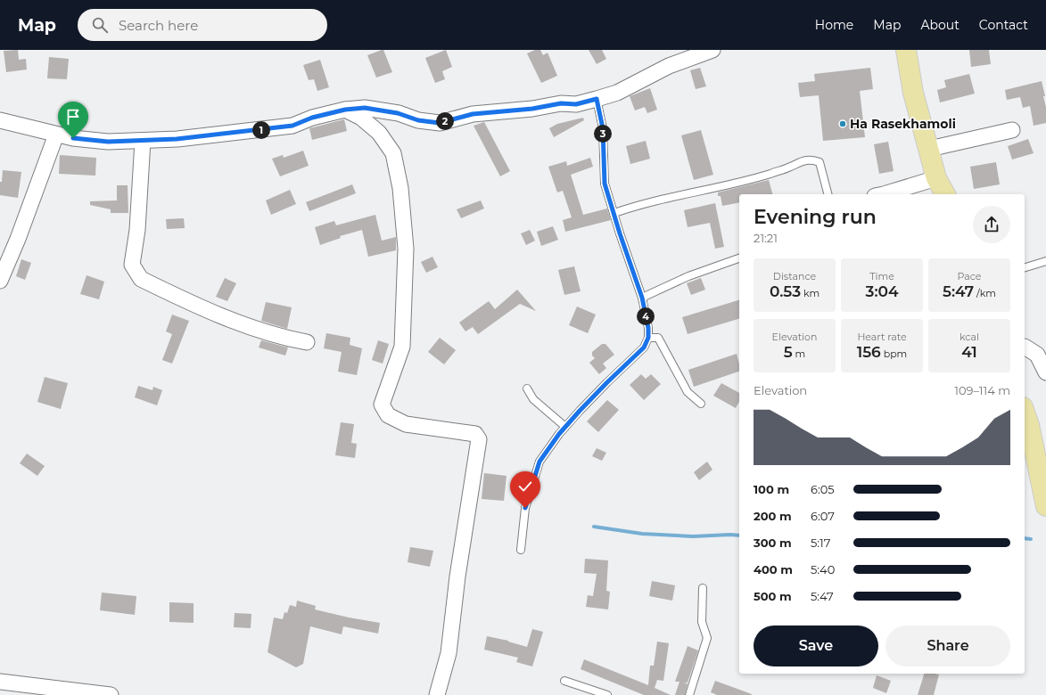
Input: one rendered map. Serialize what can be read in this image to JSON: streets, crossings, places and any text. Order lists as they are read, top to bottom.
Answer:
{
  "places": ["Ha Rasekhamoli"],
  "page": {
    "header": "Map",
    "search": "Search here",
    "nav": [
      "Home",
      "Map",
      "About",
      "Contact"
    ],
    "pins": [
      "2",
      "1",
      "3",
      "4"
    ],
    "heading": ["Evening run", "21:21"],
    "stats": [
      ["Distance", "0.53 km"],
      ["Time", "3:04"],
      ["Pace", "5:47 /km"],
      ["Elevation", "5 m"],
      ["Heart rate", "156 bpm"],
      ["kcal", "41"]
    ],
    "chart": ["Elevation", "109–114 m"],
    "list": [
      {
        "name": "100 m",
        "note": "6:05"
      },
      {
        "name": "200 m",
        "note": "6:07"
      },
      {
        "name": "300 m",
        "note": "5:17"
      },
      {
        "name": "400 m",
        "note": "5:40"
      },
      {
        "name": "500 m",
        "note": "5:47"
      }
    ],
    "buttons": ["Save", "Share"]
  }
}
